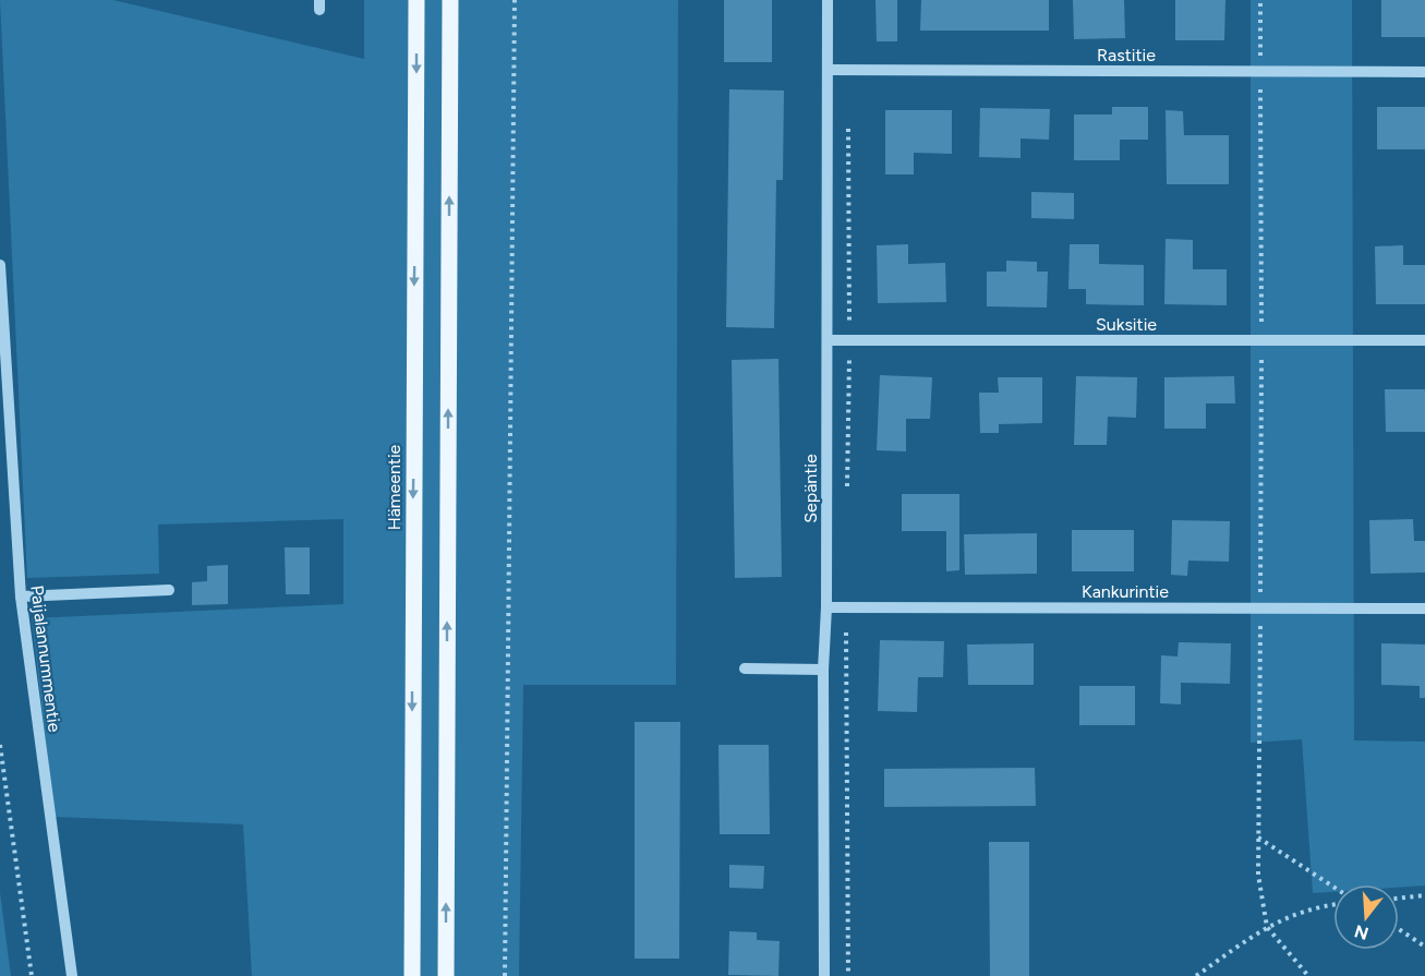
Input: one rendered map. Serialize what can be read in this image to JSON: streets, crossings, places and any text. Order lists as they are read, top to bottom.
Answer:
{
  "streets": {
    "main road": ["Hämeentie"],
    "street": [
      "Rastitie",
      "Suksitie",
      "Sepäntie",
      "Kankurintie",
      "Paijalannummentie"
    ]
  },
  "crossings": [
    ["Rastitie", "Sepäntie"],
    ["Suksitie", "Sepäntie"],
    ["Sepäntie", "Kankurintie"]
  ],
  "north": "bottom"
}
